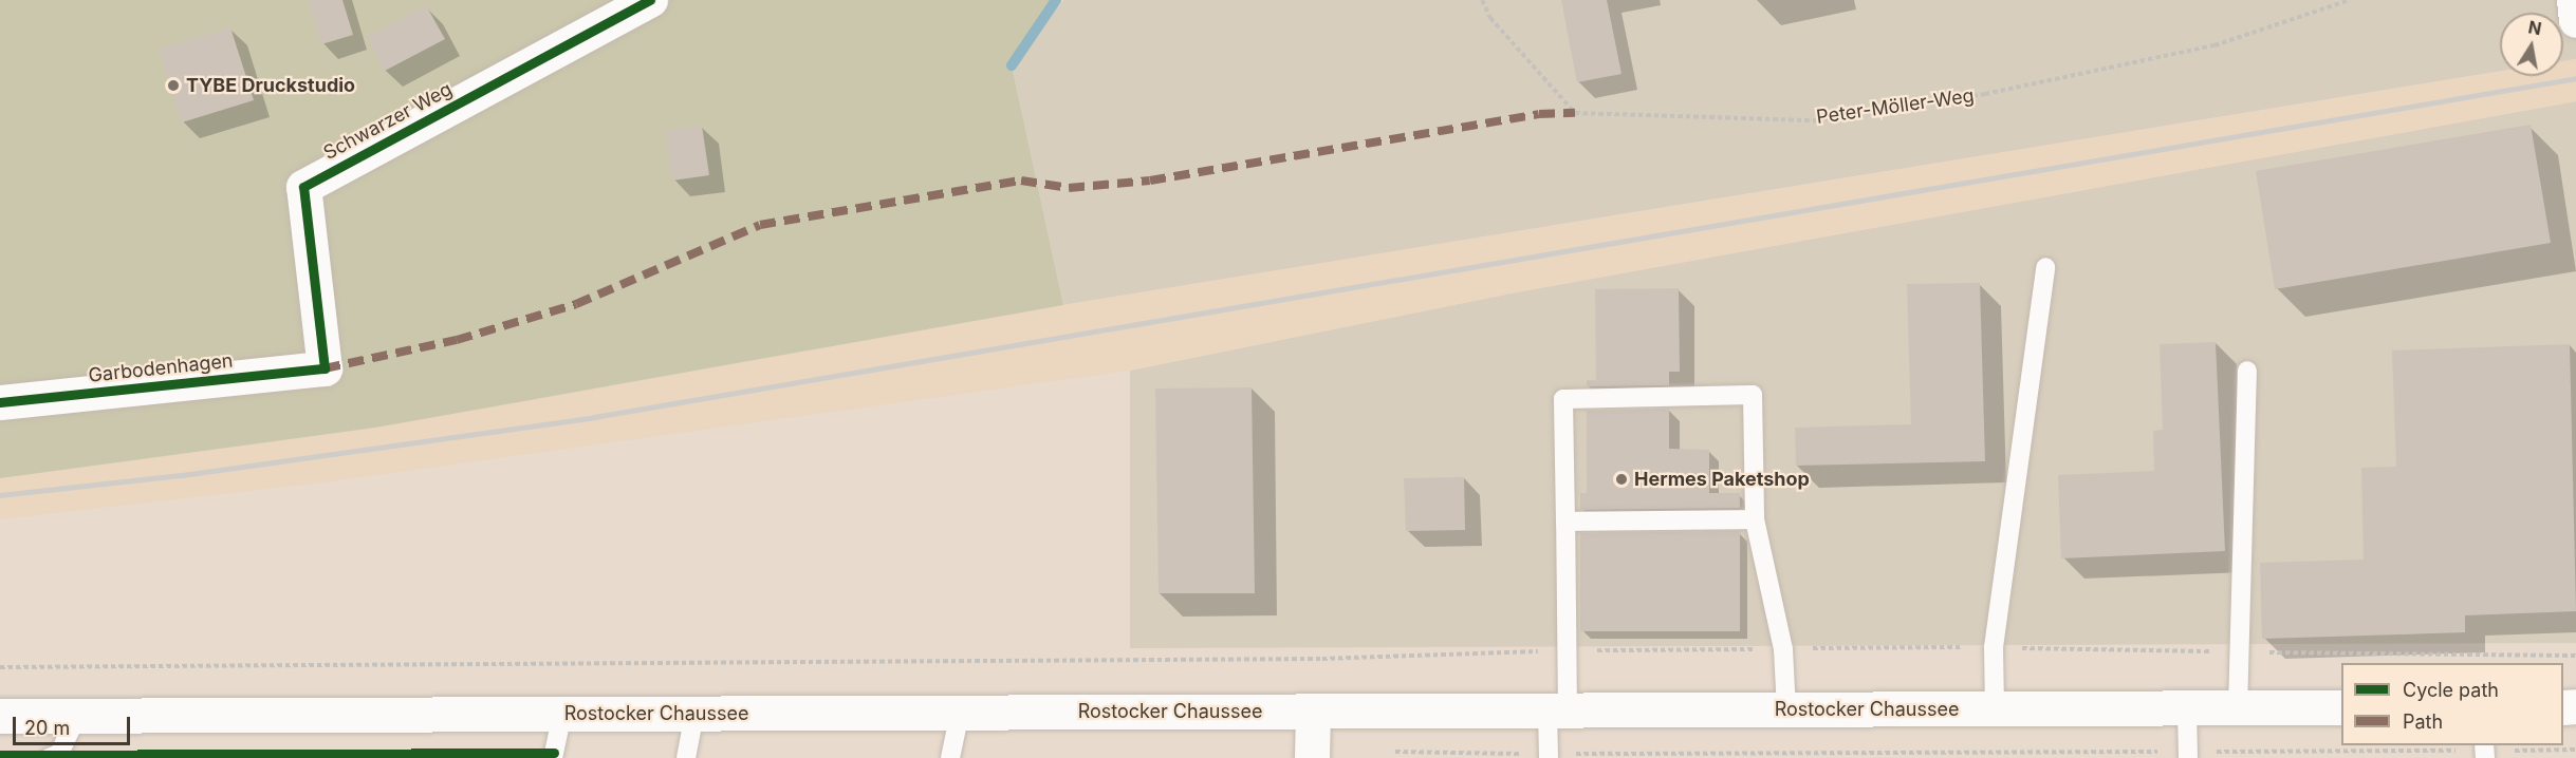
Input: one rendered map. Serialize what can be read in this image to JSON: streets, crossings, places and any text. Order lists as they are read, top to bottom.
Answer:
{
  "streets": {
    "main road": ["Schwarzer Weg", "Garbodenhagen", "Rostocker Chaussee"],
    "path": ["Peter-Möller-Weg"]
  },
  "crossings": [
    ["Schwarzer Weg", "Garbodenhagen"]
  ],
  "places": ["TYBE Druckstudio", "Hermes Paketshop"],
  "legend": ["Cycle path", "Path"],
  "scale_bar": "20 m",
  "north": "top"
}
